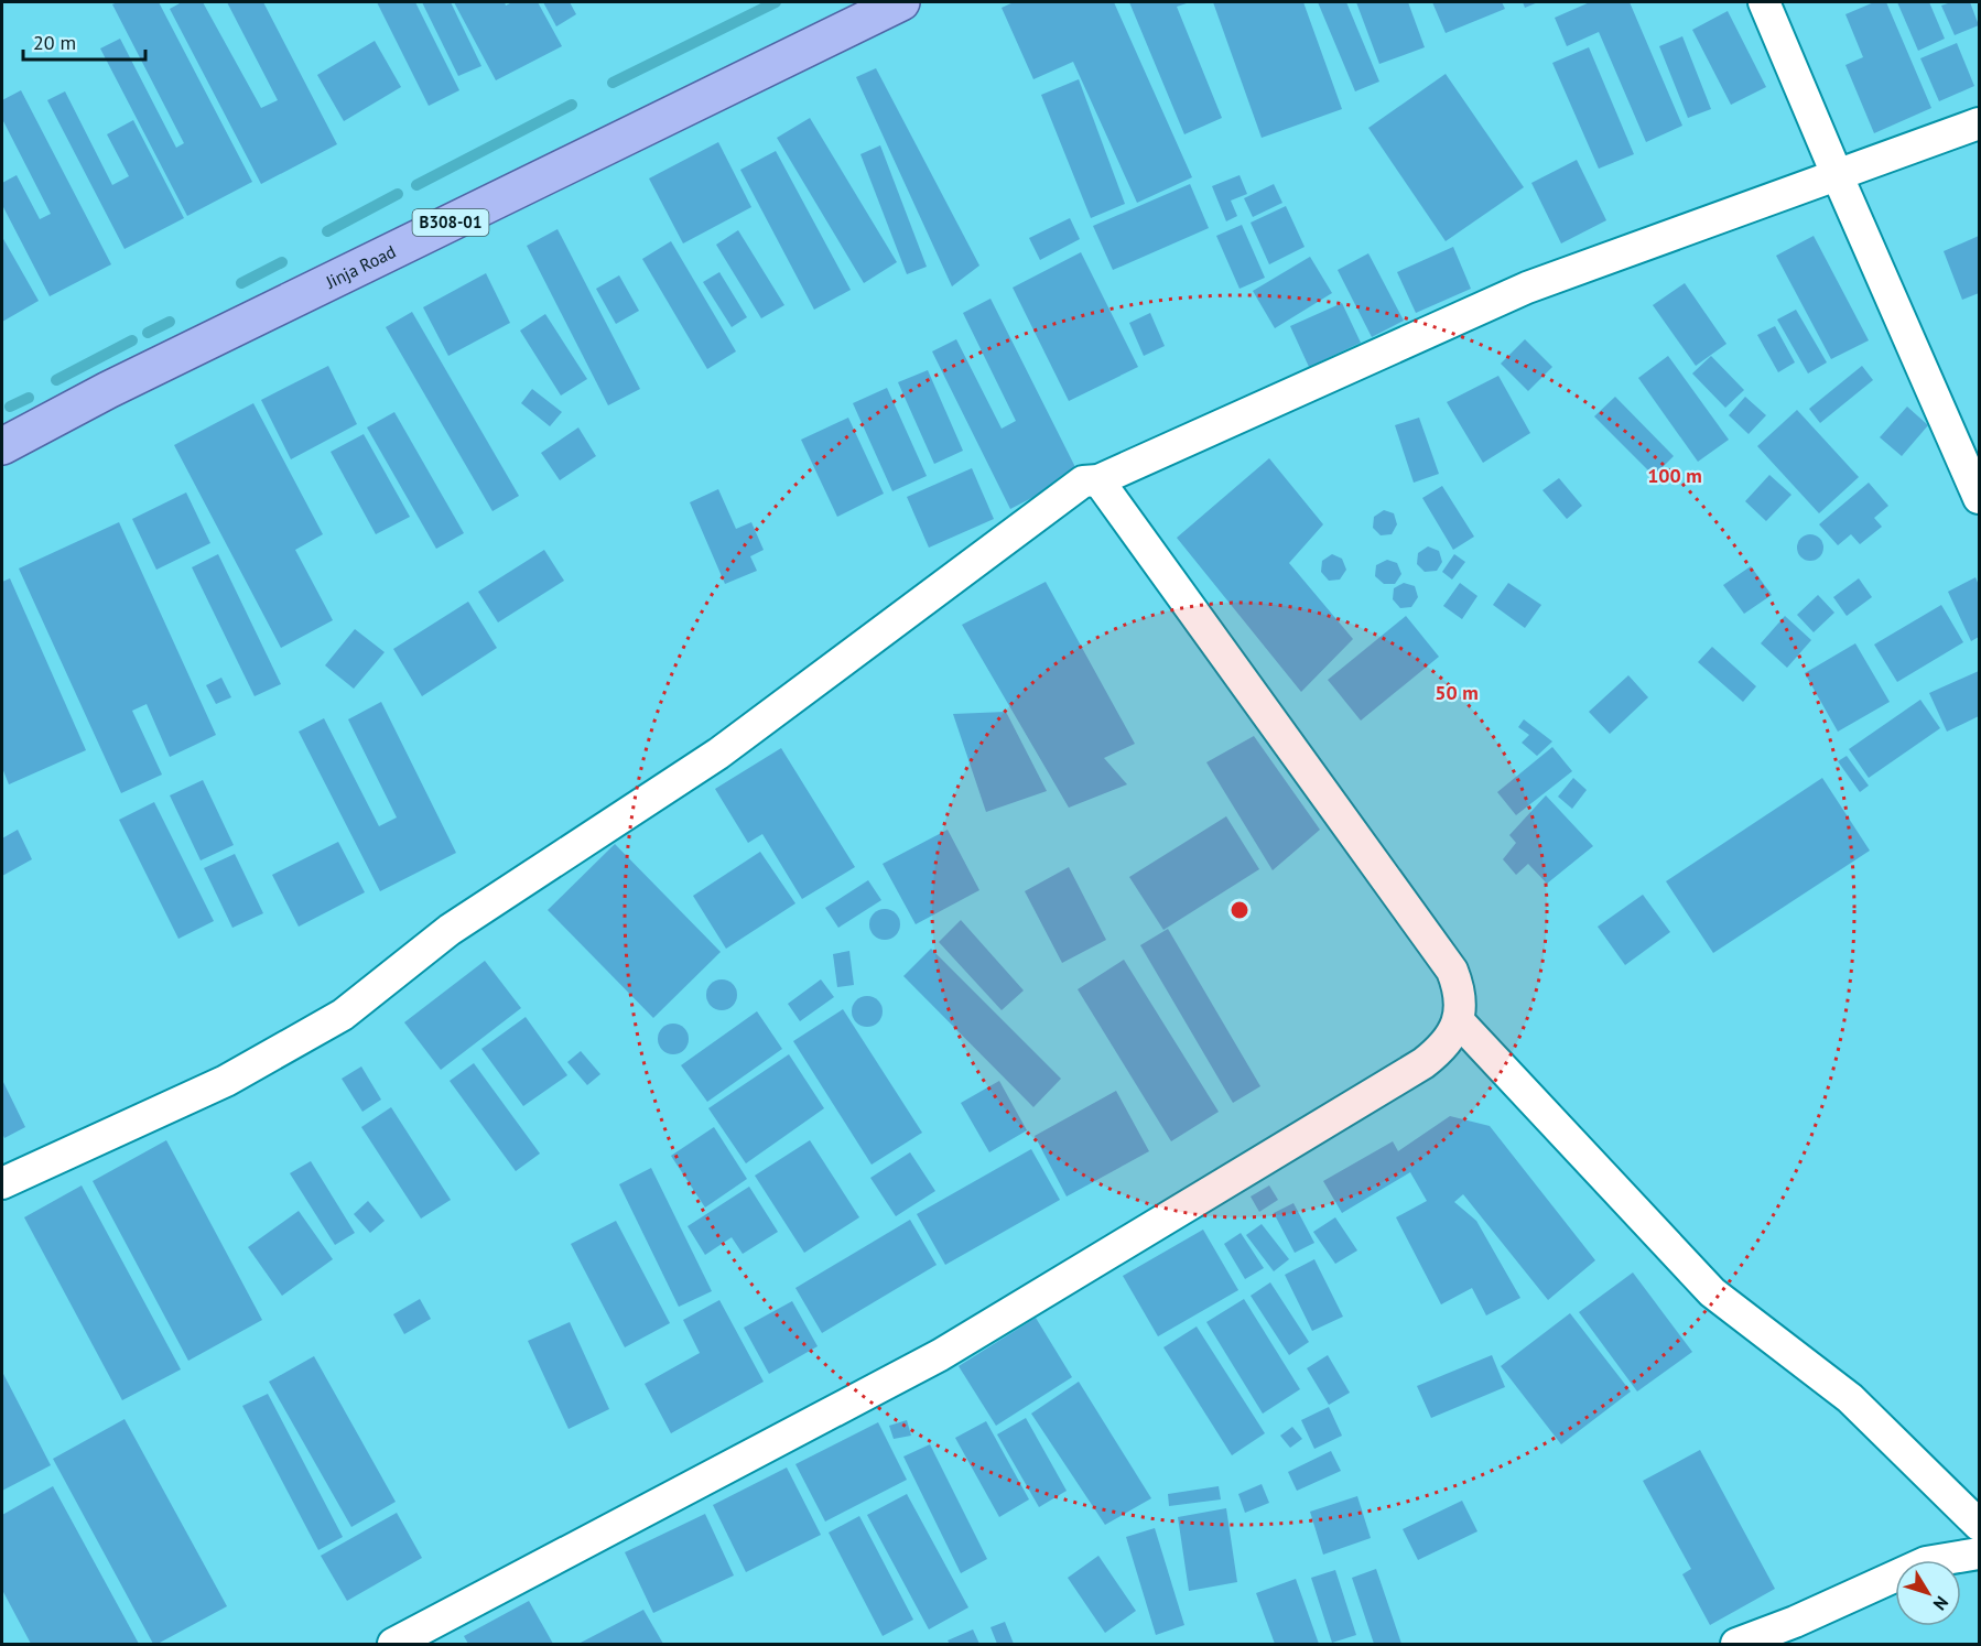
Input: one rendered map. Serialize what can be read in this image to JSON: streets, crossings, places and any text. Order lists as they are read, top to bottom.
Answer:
{
  "streets": {
    "main road": ["B308-01", "Jinja Road"]
  },
  "scale_bar": "20 m",
  "north": "bottom right",
  "rings": ["100 m", "50 m"]
}
